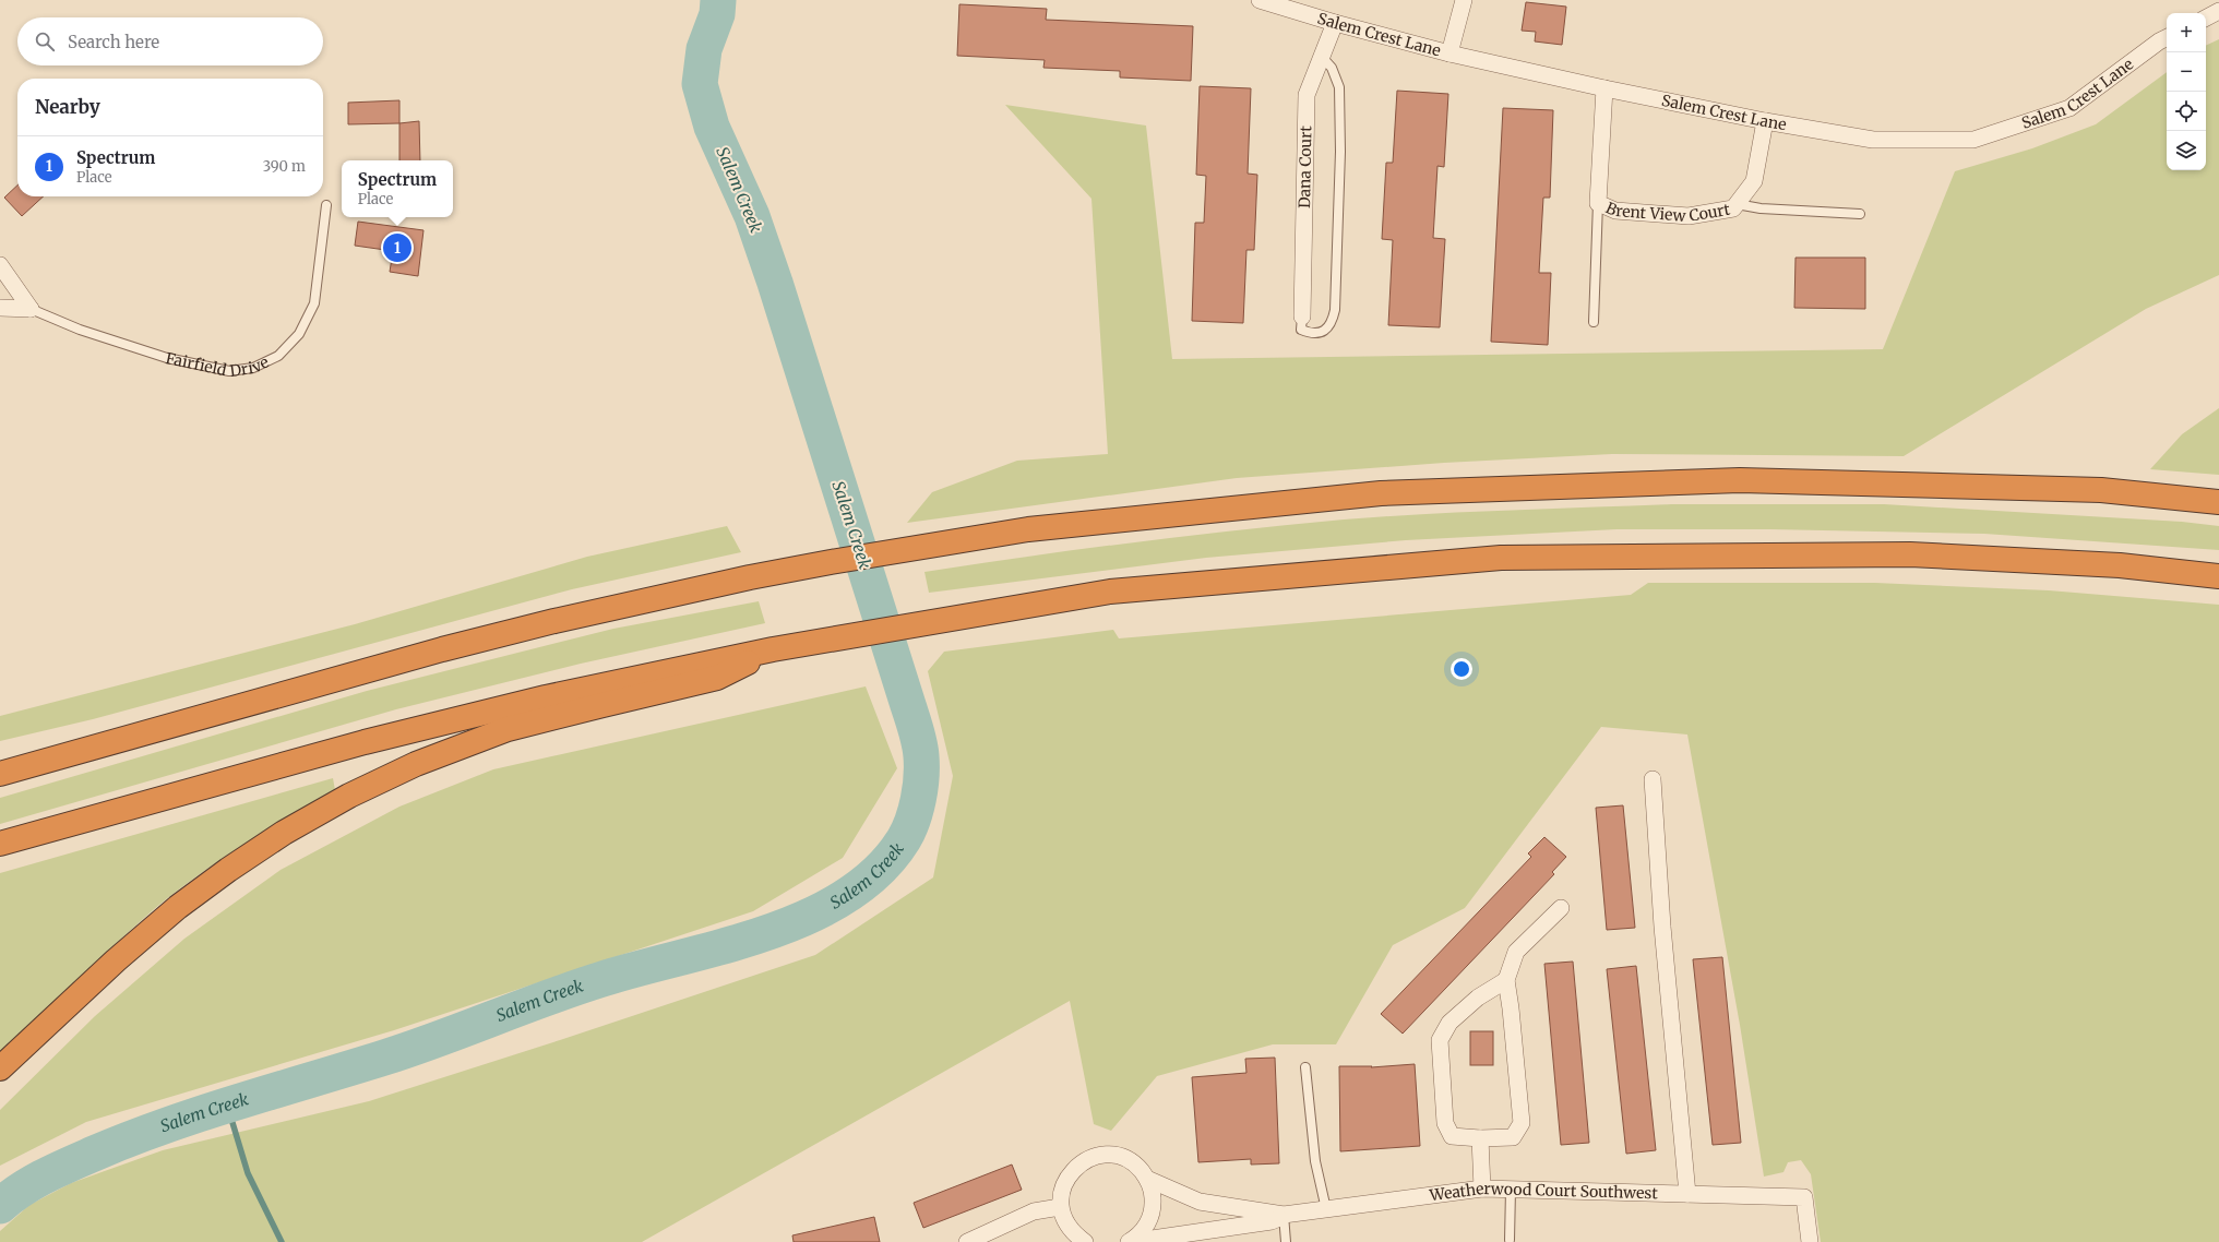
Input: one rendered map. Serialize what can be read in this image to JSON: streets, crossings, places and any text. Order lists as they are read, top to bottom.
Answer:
{
  "streets": {
    "street": [
      "Salem Crest Lane",
      "Dana Court",
      "Brent View Court",
      "Fairfield Drive",
      "Weatherwood Court Southwest"
    ]
  },
  "crossings": [
    ["Salem Crest Lane", "Dana Court"],
    ["Salem Crest Lane", "Brent View Court"]
  ],
  "water": ["Salem Creek"],
  "page": {
    "map_buttons": ["+", "−"],
    "search": "Search here",
    "heading": "Nearby",
    "list": [
      {
        "mark": "1",
        "name": "Spectrum",
        "note": "Place",
        "value": "390 m"
      }
    ],
    "popup": ["Spectrum", "Place"],
    "pins": "1"
  }
}
